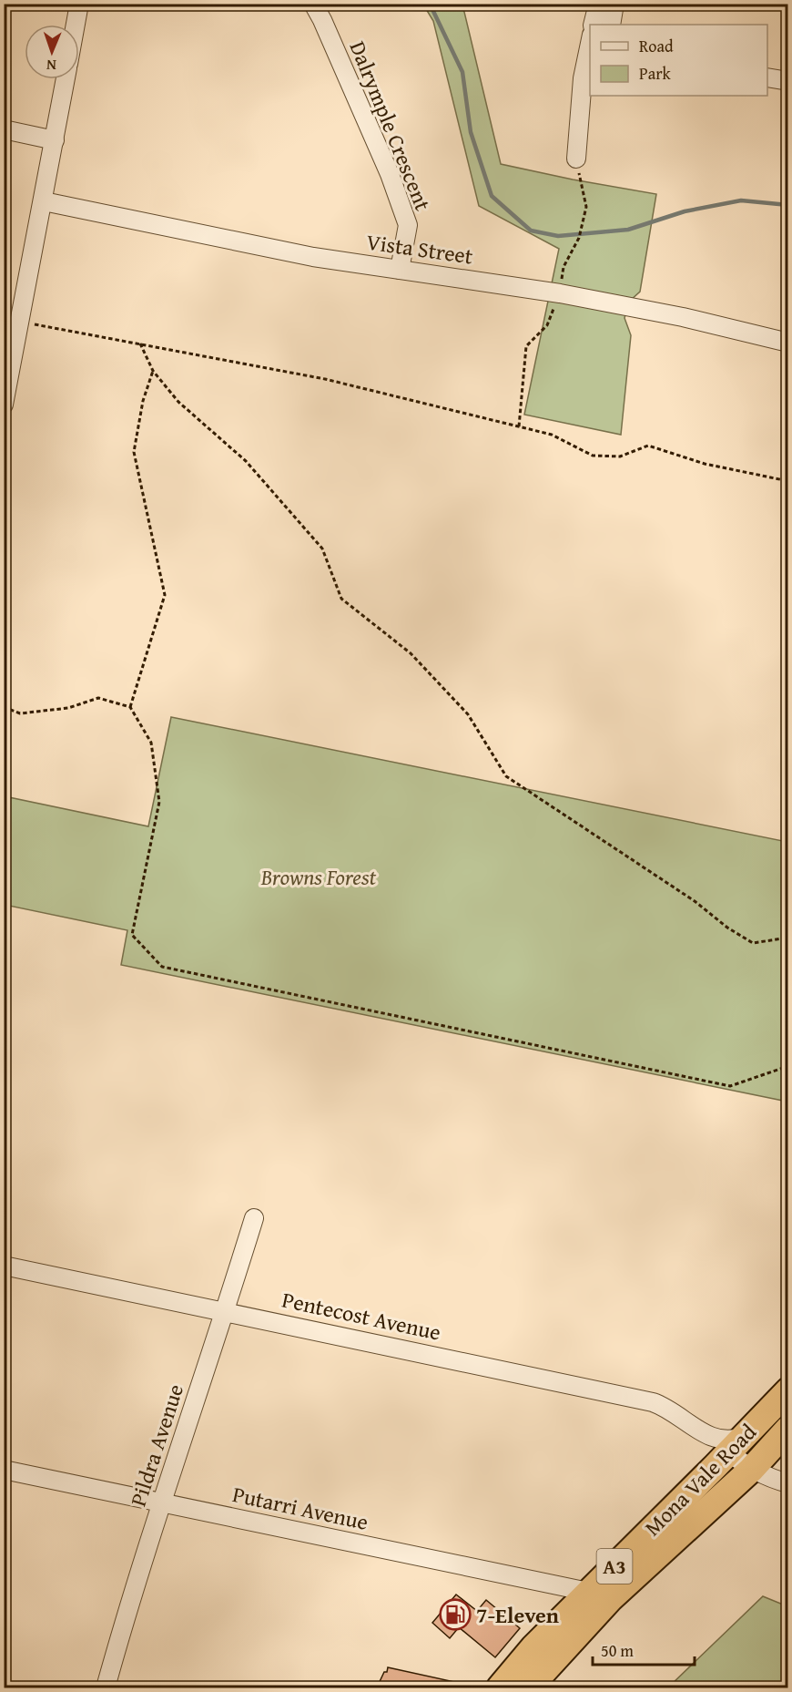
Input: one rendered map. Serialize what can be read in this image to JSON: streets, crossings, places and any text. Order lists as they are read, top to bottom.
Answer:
{
  "streets": {
    "highway": ["Mona Vale Road", "A3"],
    "street": [
      "Dalrymple Crescent",
      "Vista Street",
      "Pentecost Avenue",
      "Pildra Avenue",
      "Putarri Avenue"
    ]
  },
  "crossings": [
    ["Dalrymple Crescent", "Vista Street"],
    ["Pentecost Avenue", "Pildra Avenue"],
    ["Pentecost Avenue", "Mona Vale Road"],
    ["Pildra Avenue", "Putarri Avenue"],
    ["Mona Vale Road", "Putarri Avenue"]
  ],
  "parks": ["Browns Forest"],
  "places": {
    "fuel station": ["7-Eleven"]
  },
  "legend": ["Road", "Park"],
  "scale_bar": "50 m",
  "north": "bottom"
}
